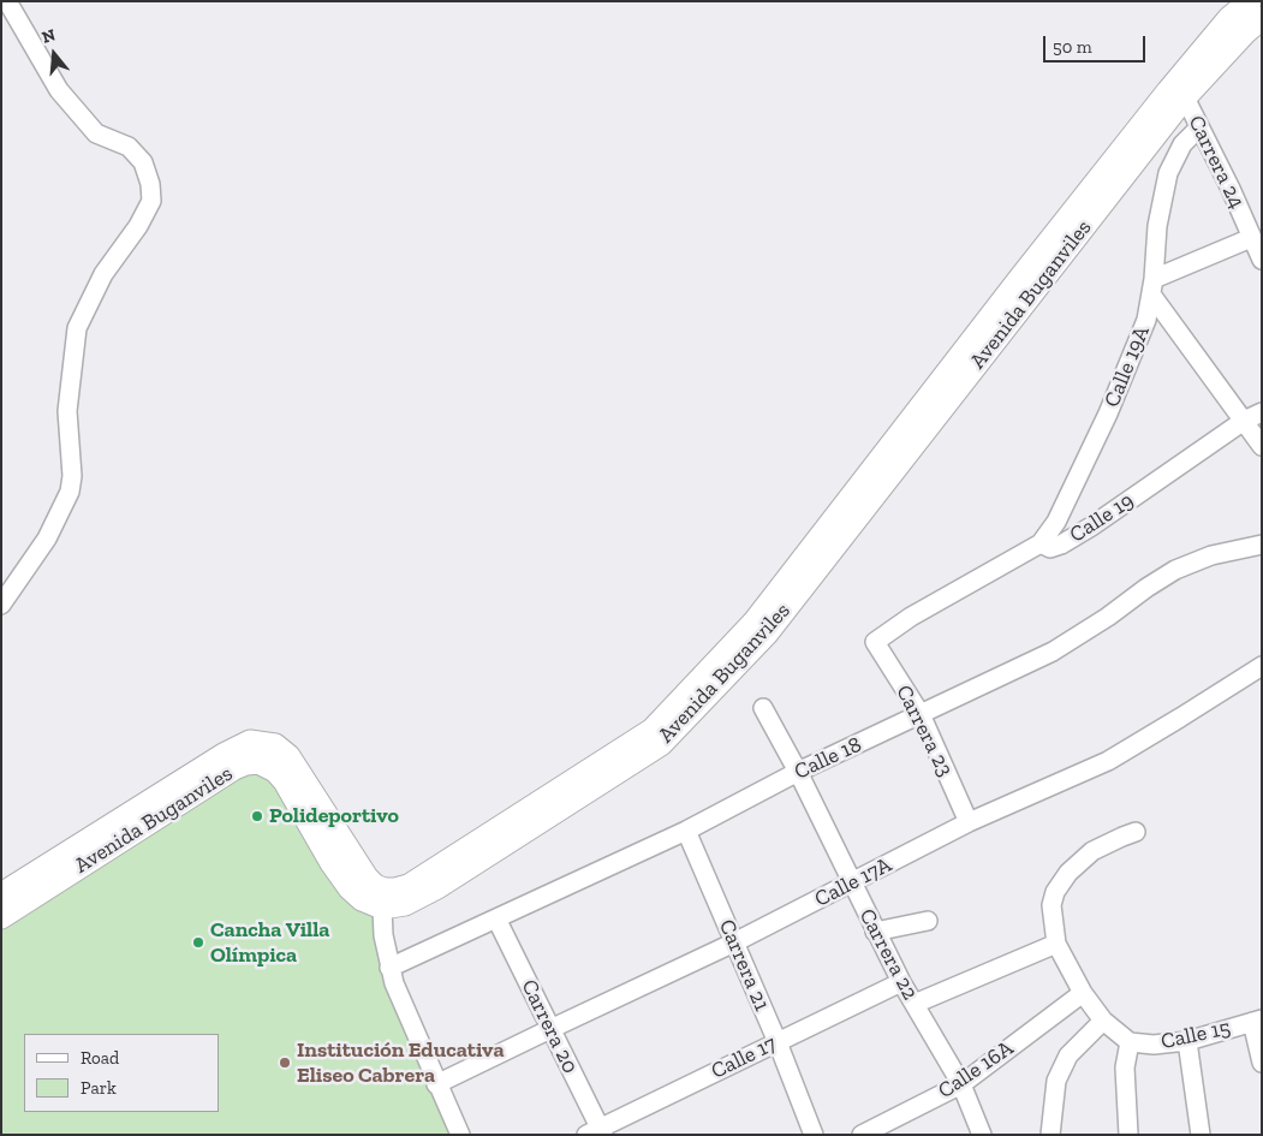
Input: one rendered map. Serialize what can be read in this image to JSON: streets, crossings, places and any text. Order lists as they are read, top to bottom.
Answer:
{
  "streets": {
    "main road": ["Avenida Buganviles"],
    "street": [
      "Carrera 24",
      "Calle 19A",
      "Calle 19",
      "Carrera 23",
      "Calle 18",
      "Calle 17A",
      "Carrera 22",
      "Carrera 21",
      "Carrera 20",
      "Calle 15",
      "Calle 17",
      "Calle 16A"
    ]
  },
  "crossings": [
    ["Carrera 24", "Avenida Buganviles"],
    ["Carrera 24", "Calle 19A"],
    ["Calle 19A", "Calle 19"],
    ["Calle 19", "Carrera 23"],
    ["Carrera 23", "Calle 18"],
    ["Carrera 23", "Calle 17A"],
    ["Calle 18", "Carrera 22"],
    ["Calle 18", "Carrera 21"],
    ["Calle 18", "Carrera 20"],
    ["Calle 17A", "Carrera 22"],
    ["Calle 17A", "Carrera 21"],
    ["Calle 17A", "Carrera 20"],
    ["Carrera 22", "Calle 17"],
    ["Carrera 22", "Calle 16A"],
    ["Carrera 21", "Calle 17"],
    ["Carrera 20", "Calle 17"]
  ],
  "places": ["Polideportivo", "Cancha Villa Olímpica", "Institución Educativa Eliseo Cabrera"],
  "legend": ["Road", "Park"],
  "scale_bar": "50 m",
  "north": "top"
}
